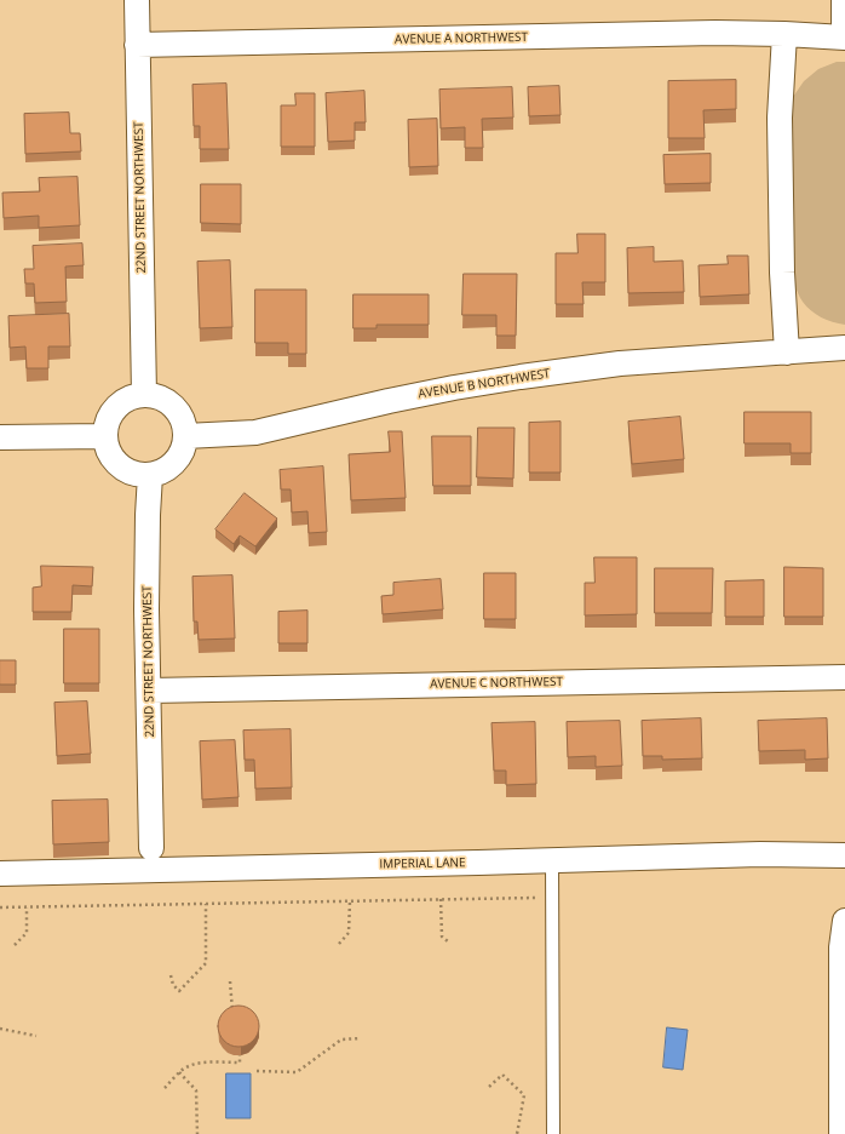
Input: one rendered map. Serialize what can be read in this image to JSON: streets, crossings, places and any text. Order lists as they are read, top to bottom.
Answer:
{
  "streets": {
    "street": [
      "AVENUE A NORTHWEST",
      "22ND STREET NORTHWEST",
      "AVENUE B NORTHWEST",
      "AVENUE C NORTHWEST",
      "IMPERIAL LANE"
    ]
  },
  "crossings": [
    ["AVENUE A NORTHWEST", "22ND STREET NORTHWEST"],
    ["22ND STREET NORTHWEST", "AVENUE B NORTHWEST"],
    ["22ND STREET NORTHWEST", "AVENUE C NORTHWEST"]
  ]
}
